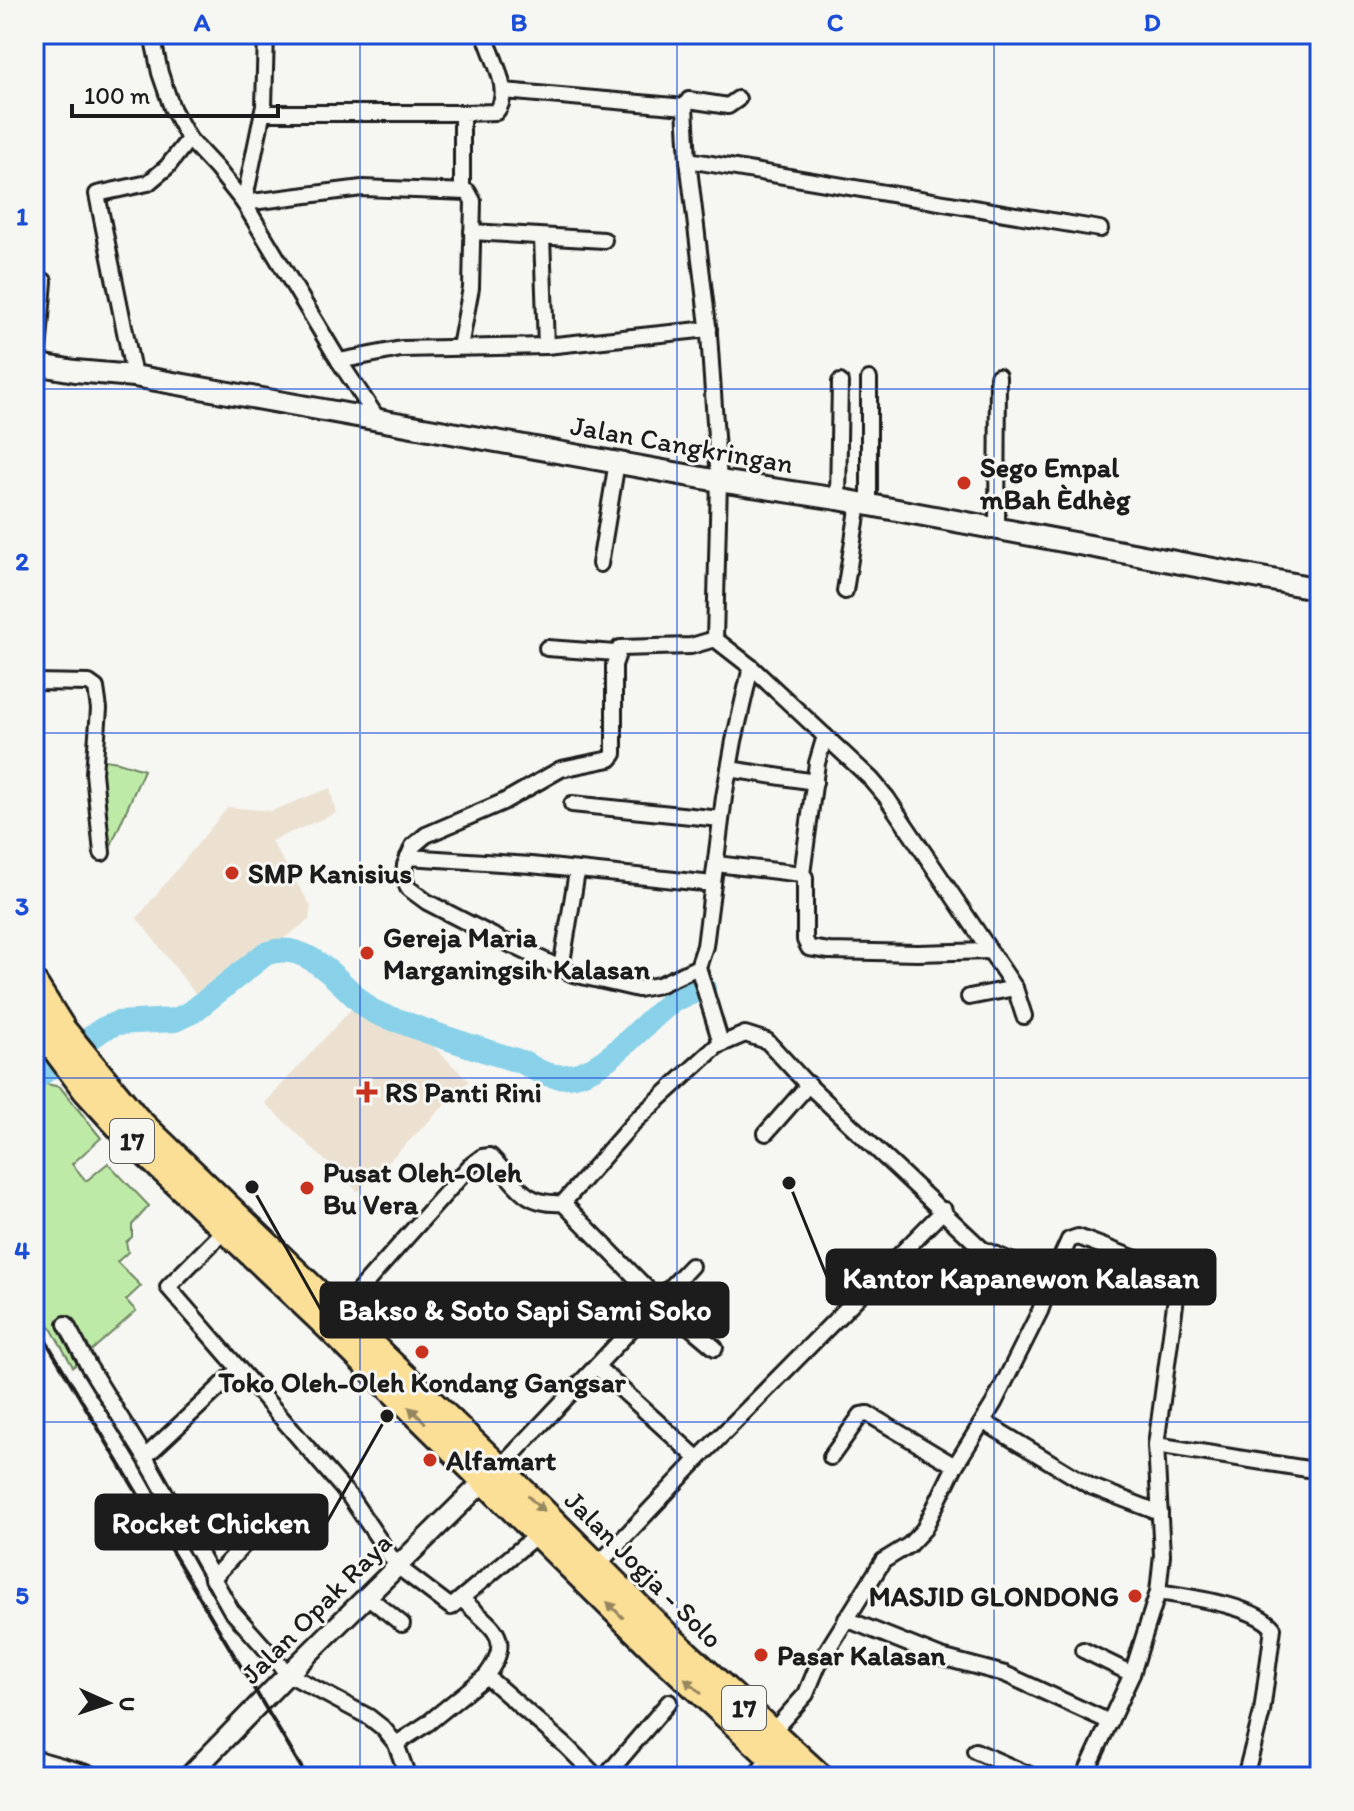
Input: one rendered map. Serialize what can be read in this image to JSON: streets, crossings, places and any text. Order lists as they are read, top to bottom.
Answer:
{
  "streets": {
    "highway": ["17", "Jalan Jogja - Solo"],
    "main road": ["Jalan Cangkringan"],
    "street": ["Jalan Opak Raya"]
  },
  "crossings": [
    ["Jalan Jogja - Solo", "Jalan Opak Raya"]
  ],
  "places": {
    "other": [
      "Sego Empal mBah Èdhèg",
      "SMP Kanisius",
      "Gereja Maria Marganingsih Kalasan",
      "Kantor Kapanewon Kalasan",
      "Bakso & Soto Sapi Sami Soko",
      "Pusat Oleh-Oleh Bu Vera",
      "Toko Oleh-Oleh Kondang Gangsar",
      "Rocket Chicken",
      "Alfamart",
      "MASJID GLONDONG",
      "Pasar Kalasan"
    ],
    "health": ["RS Panti Rini"]
  },
  "scale_bar": "100 m",
  "north": "right",
  "grid": {
    "columns": [
      "A",
      "B",
      "C",
      "D"
    ],
    "rows": [
      "1",
      "2",
      "3",
      "4",
      "5"
    ]
  }
}
